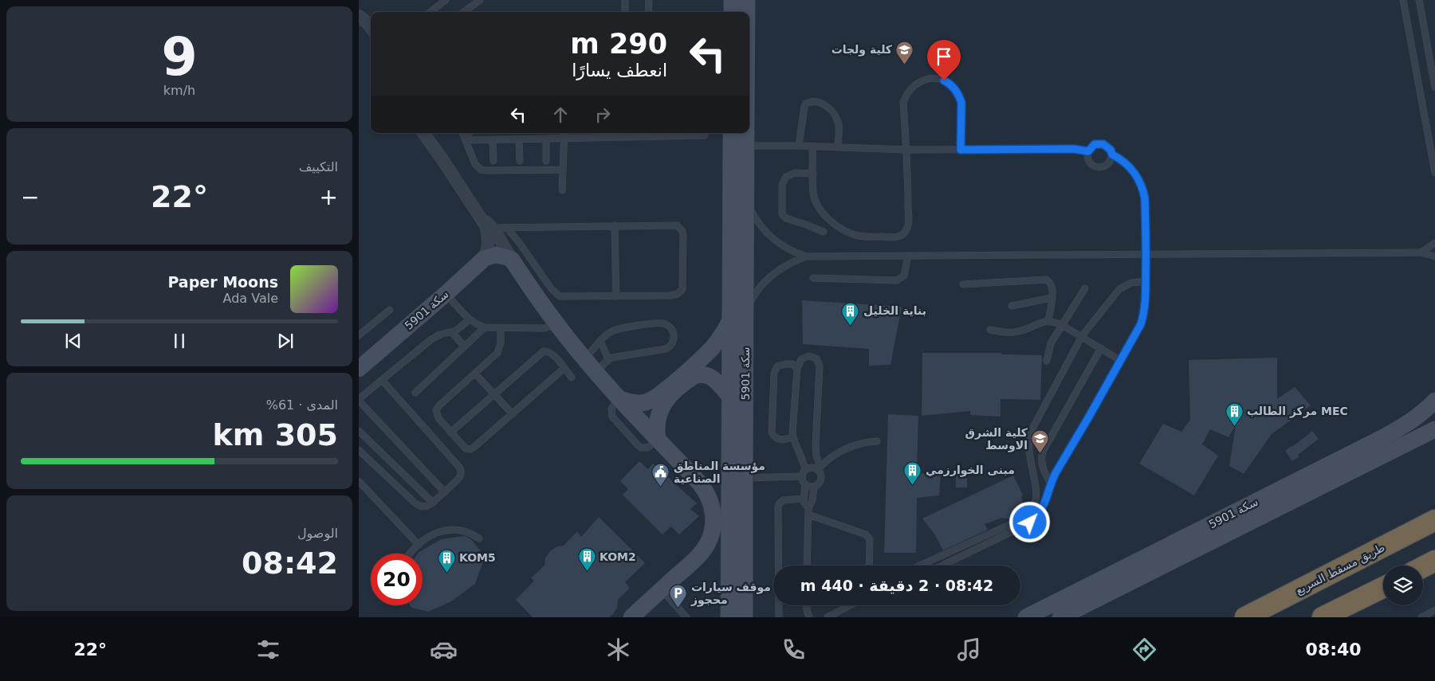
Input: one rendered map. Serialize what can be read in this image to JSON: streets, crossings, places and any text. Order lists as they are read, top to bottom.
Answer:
{
  "streets": {
    "highway": ["طريق مسقط السريع"],
    "street": ["سكة 5901"]
  },
  "places": {
    "school or university": ["كلية ولجات", "كلية الشرق الاوسط"],
    "building": [
      "بناية الخليل",
      "مركز الطالب MEC",
      "مبنى الخوارزمي",
      "KOM2",
      "KOM5"
    ],
    "public building": ["مؤسسة المناطق الصناعية"],
    "parking": ["موقف سيارات محجوز"]
  },
  "page": {
    "tile": [
      ["9", "km/h"],
      "التكييف",
      ["المدى · 61%", "305 km"],
      ["الوصول", "08:42"]
    ],
    "turn": ["290 m", "انعطف يسارًا"],
    "heat": ["−", "22°", "+"],
    "song": ["Paper Moons", "Ada Vale"],
    "limit": "20",
    "trip": "08:42 · 2 دقيقة · 440 m",
    "tabs": ["08:40", "22°"]
  }
}
